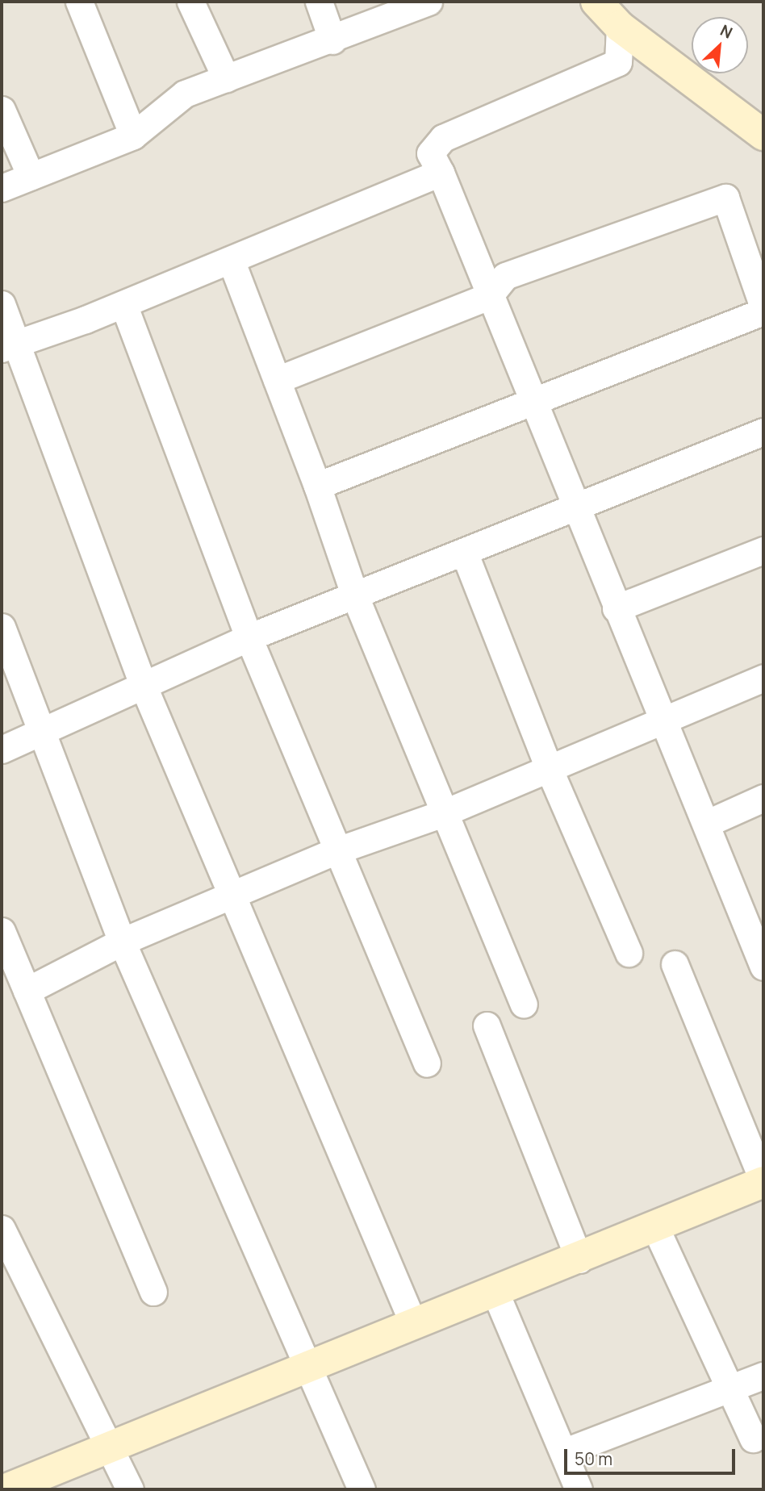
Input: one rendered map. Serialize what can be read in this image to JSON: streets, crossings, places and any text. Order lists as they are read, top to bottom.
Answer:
{
  "scale_bar": "50 m",
  "north": "top right"
}
